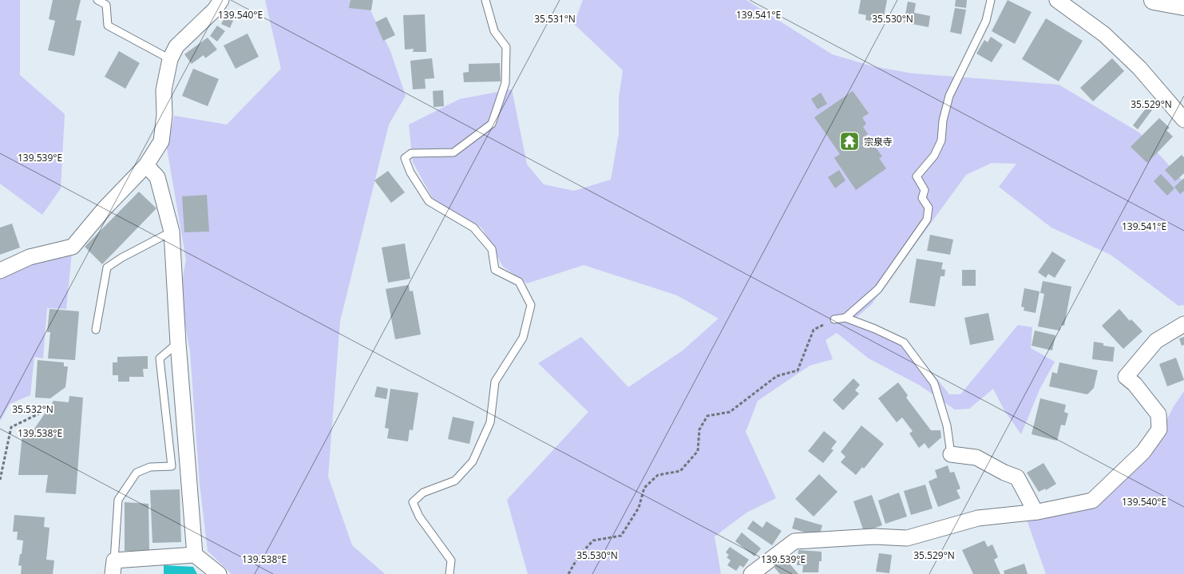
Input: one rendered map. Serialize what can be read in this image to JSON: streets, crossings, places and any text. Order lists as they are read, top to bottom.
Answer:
{
  "places": {
    "temple": ["宗泉寺"]
  },
  "coordinates": [
    "139.540°E",
    "139.541°E",
    "35.531°N",
    "35.530°N",
    "35.529°N",
    "139.539°E",
    "35.532°N",
    "139.538°E"
  ]
}
